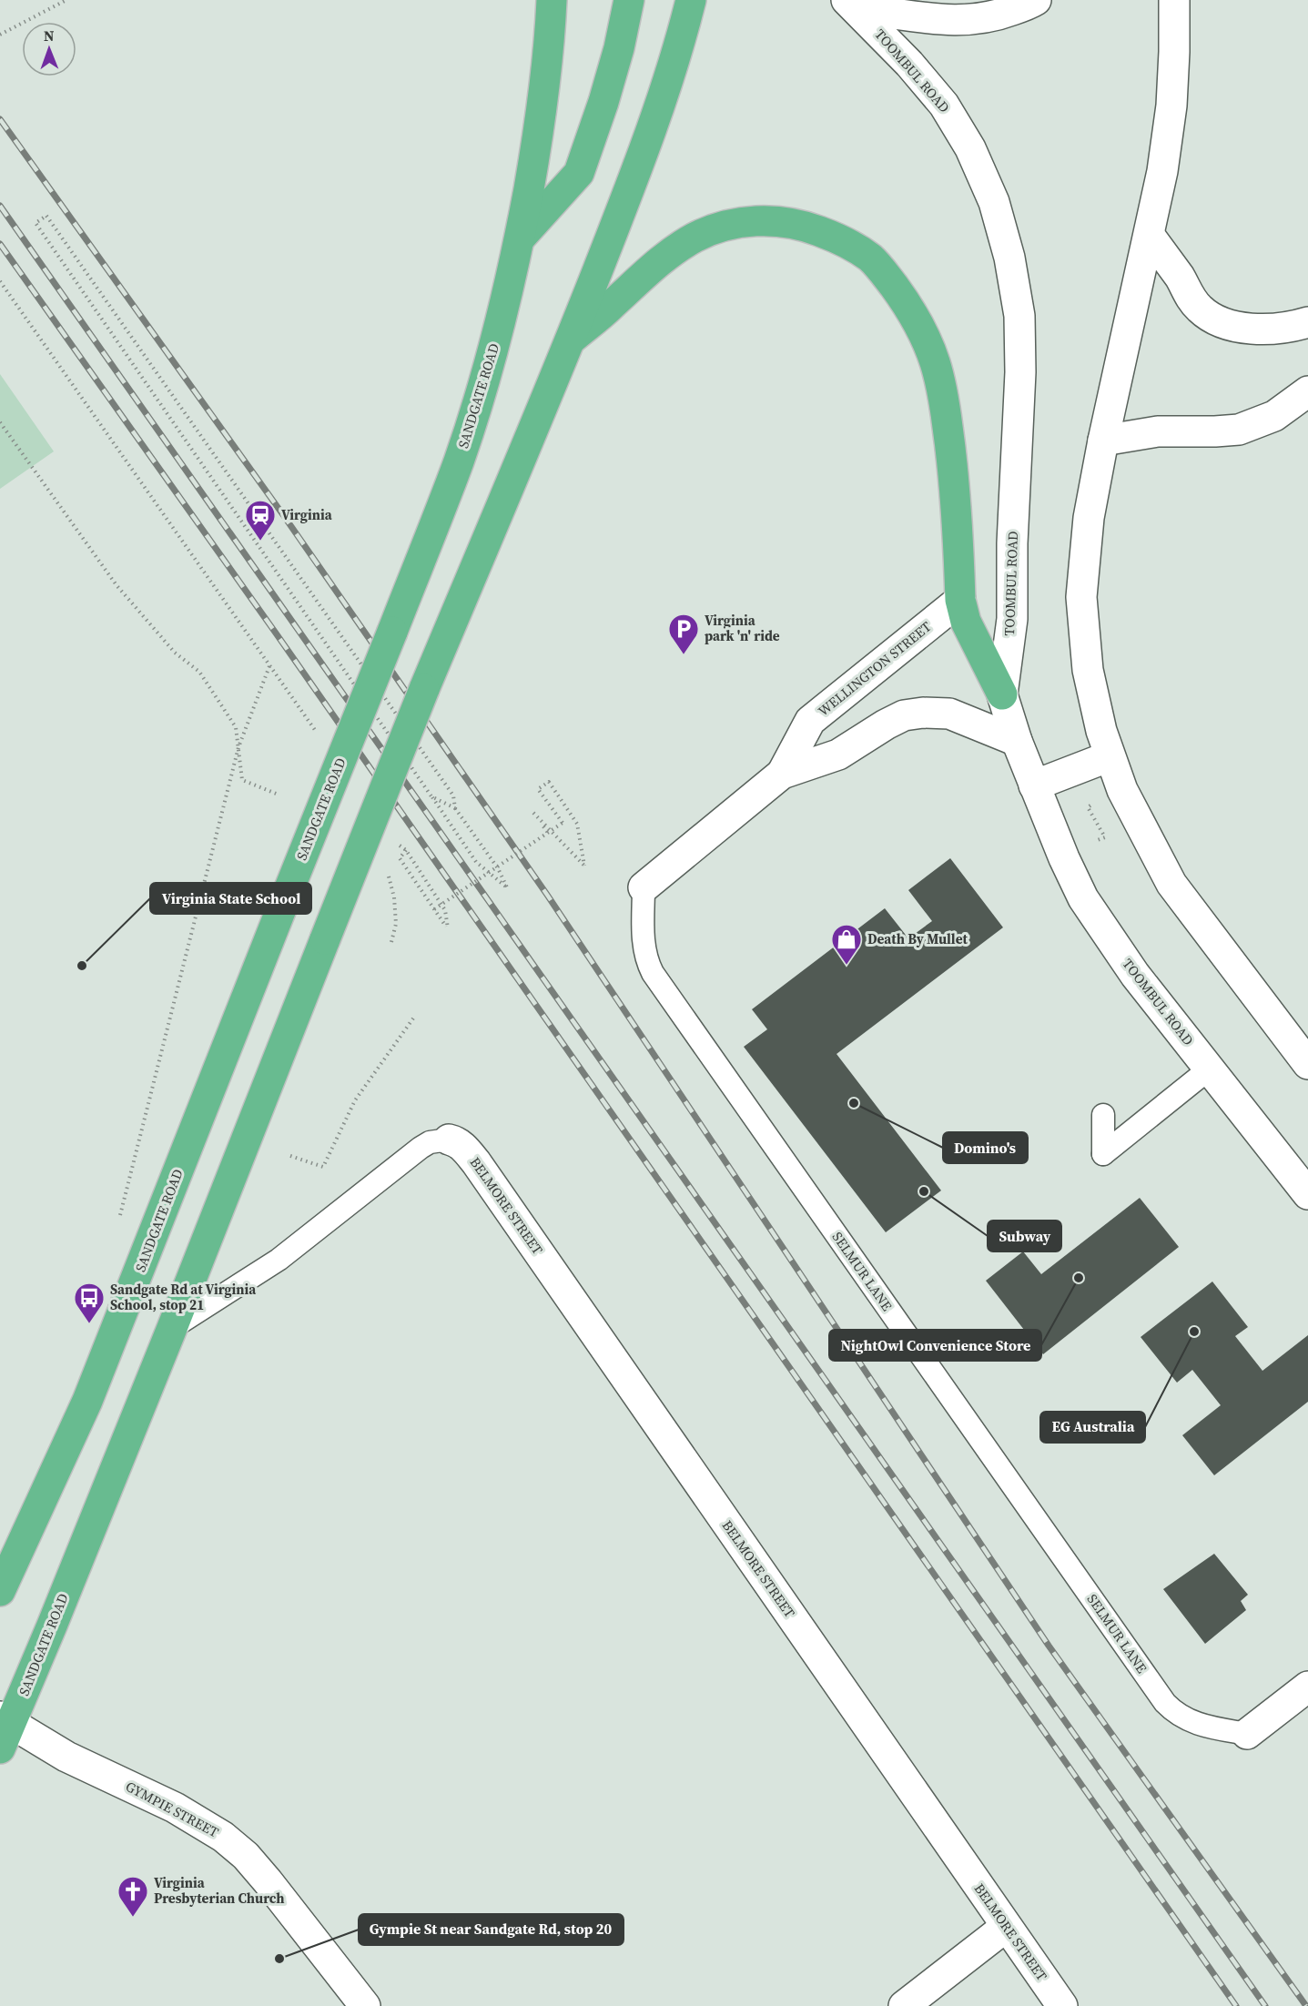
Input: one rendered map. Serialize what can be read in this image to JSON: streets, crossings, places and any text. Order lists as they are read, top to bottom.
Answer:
{
  "streets": {
    "highway": ["SANDGATE ROAD"],
    "street": [
      "TOOMBUL ROAD",
      "WELLINGTON STREET",
      "BELMORE STREET",
      "GYMPIE STREET"
    ],
    "lane": ["SELMUR LANE"]
  },
  "crossings": [
    ["TOOMBUL ROAD", "WELLINGTON STREET"],
    ["SANDGATE ROAD", "GYMPIE STREET"],
    ["WELLINGTON STREET", "SELMUR LANE"]
  ],
  "places": {
    "station": ["Virginia"],
    "parking": ["Virginia park 'n' ride"],
    "other": [
      "Virginia State School",
      "Domino's",
      "Subway",
      "NightOwl Convenience Store",
      "EG Australia",
      "Gympie St near Sandgate Rd, stop 20"
    ],
    "shop": ["Death By Mullet"],
    "bus stop": ["Sandgate Rd at Virginia School, stop 21"],
    "church": ["Virginia Presbyterian Church"]
  },
  "north": "top"
}
